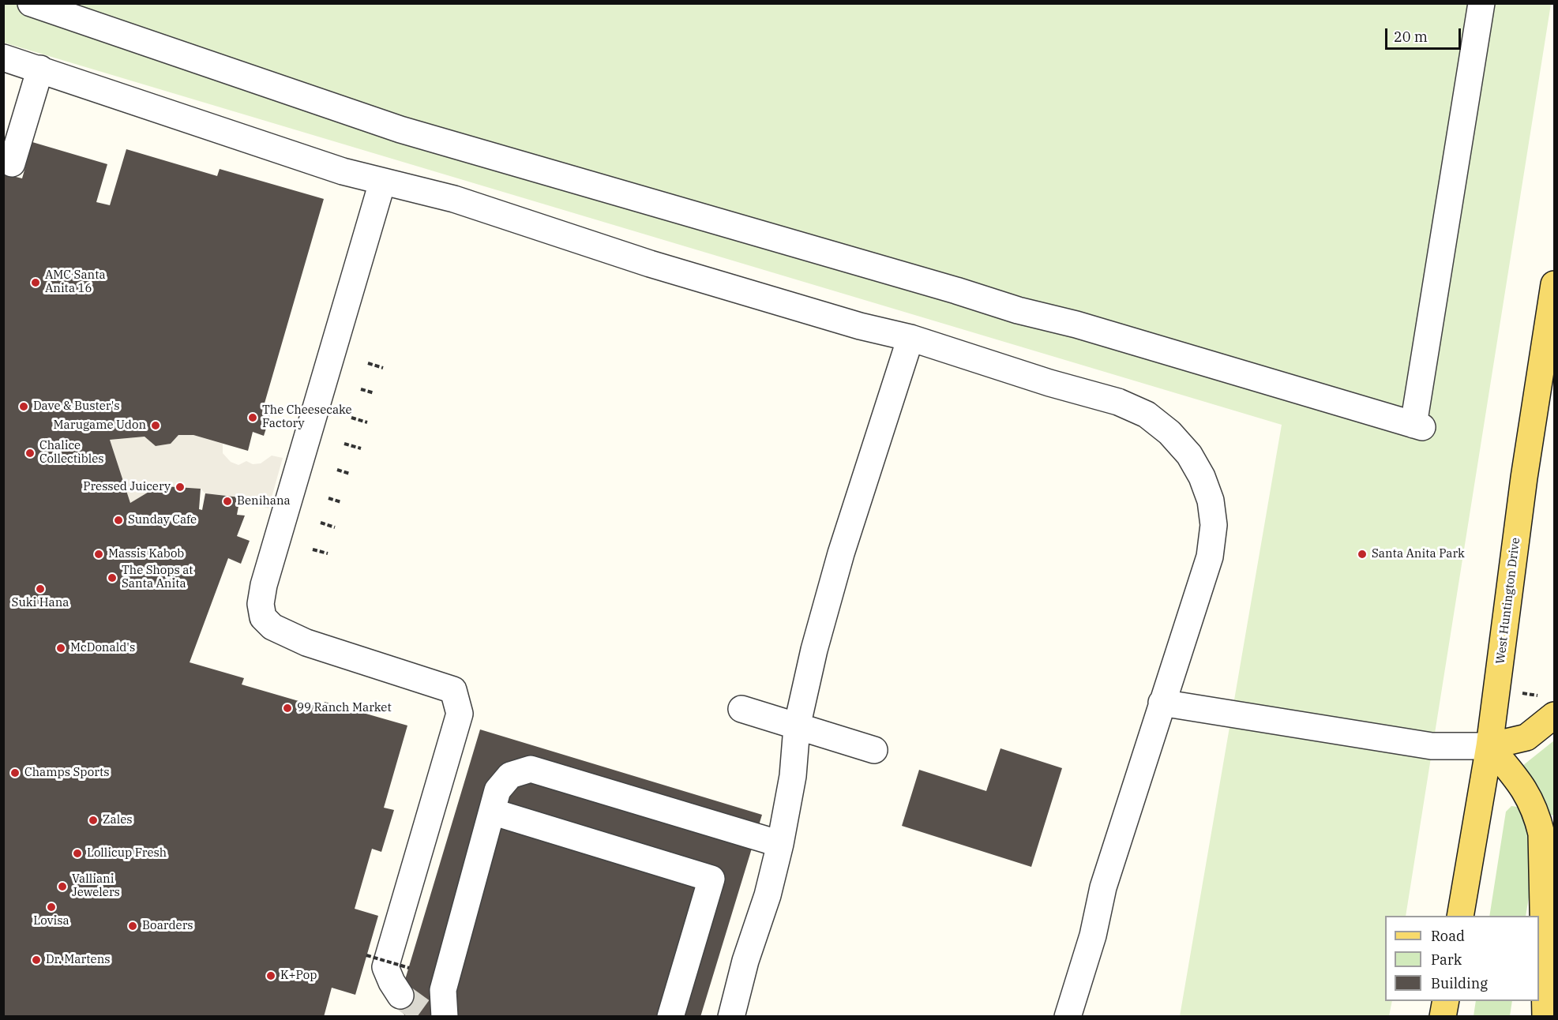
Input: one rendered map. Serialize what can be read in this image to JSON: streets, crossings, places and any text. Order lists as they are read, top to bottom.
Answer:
{
  "streets": {
    "main road": ["West Huntington Drive"]
  },
  "places": [
    "AMC Santa Anita 16",
    "Dave & Buster's",
    "The Cheesecake Factory",
    "Marugame Udon",
    "Chalice Collectibles",
    "Pressed Juicery",
    "Benihana",
    "Sunday Cafe",
    "Massis Kabob",
    "Santa Anita Park",
    "The Shops at Santa Anita",
    "Suki Hana",
    "McDonald's",
    "99 Ranch Market",
    "Champs Sports",
    "Zales",
    "Lollicup Fresh",
    "Valliani Jewelers",
    "Lovisa",
    "Boarders",
    "Dr. Martens",
    "K+Pop"
  ],
  "legend": ["Road", "Park", "Building"],
  "scale_bar": "20 m"
}
